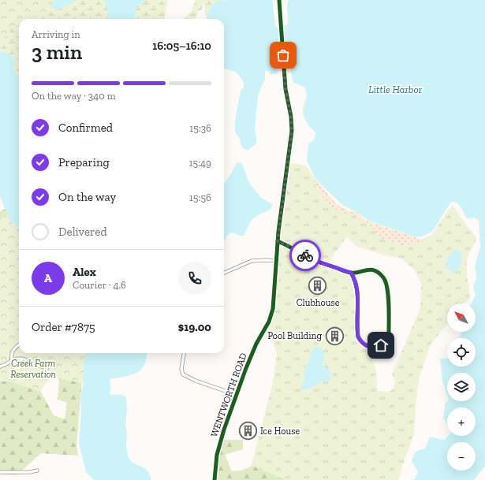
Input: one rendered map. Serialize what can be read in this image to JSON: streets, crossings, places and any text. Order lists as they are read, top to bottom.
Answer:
{
  "streets": {
    "main road": ["WENTWORTH ROAD"]
  },
  "water": ["Little Harbor"],
  "parks": ["Creek Farm Reservation"],
  "places": {
    "building": ["Clubhouse", "Pool Building", "Ice House"]
  },
  "north": "top left",
  "page": {
    "heading": ["3 min", "Arriving in", "16:05–16:10"],
    "panel": [
      "Alex",
      "Courier · 4.6",
      "Order #7875",
      "$19.00"
    ],
    "bar": "On the way · 340 m",
    "list": [
      ["Confirmed", "15:36"],
      ["Preparing", "15:49"],
      ["On the way", "15:56"],
      "Delivered"
    ],
    "round": "A",
    "map_buttons": ["+", "−"]
  }
}
